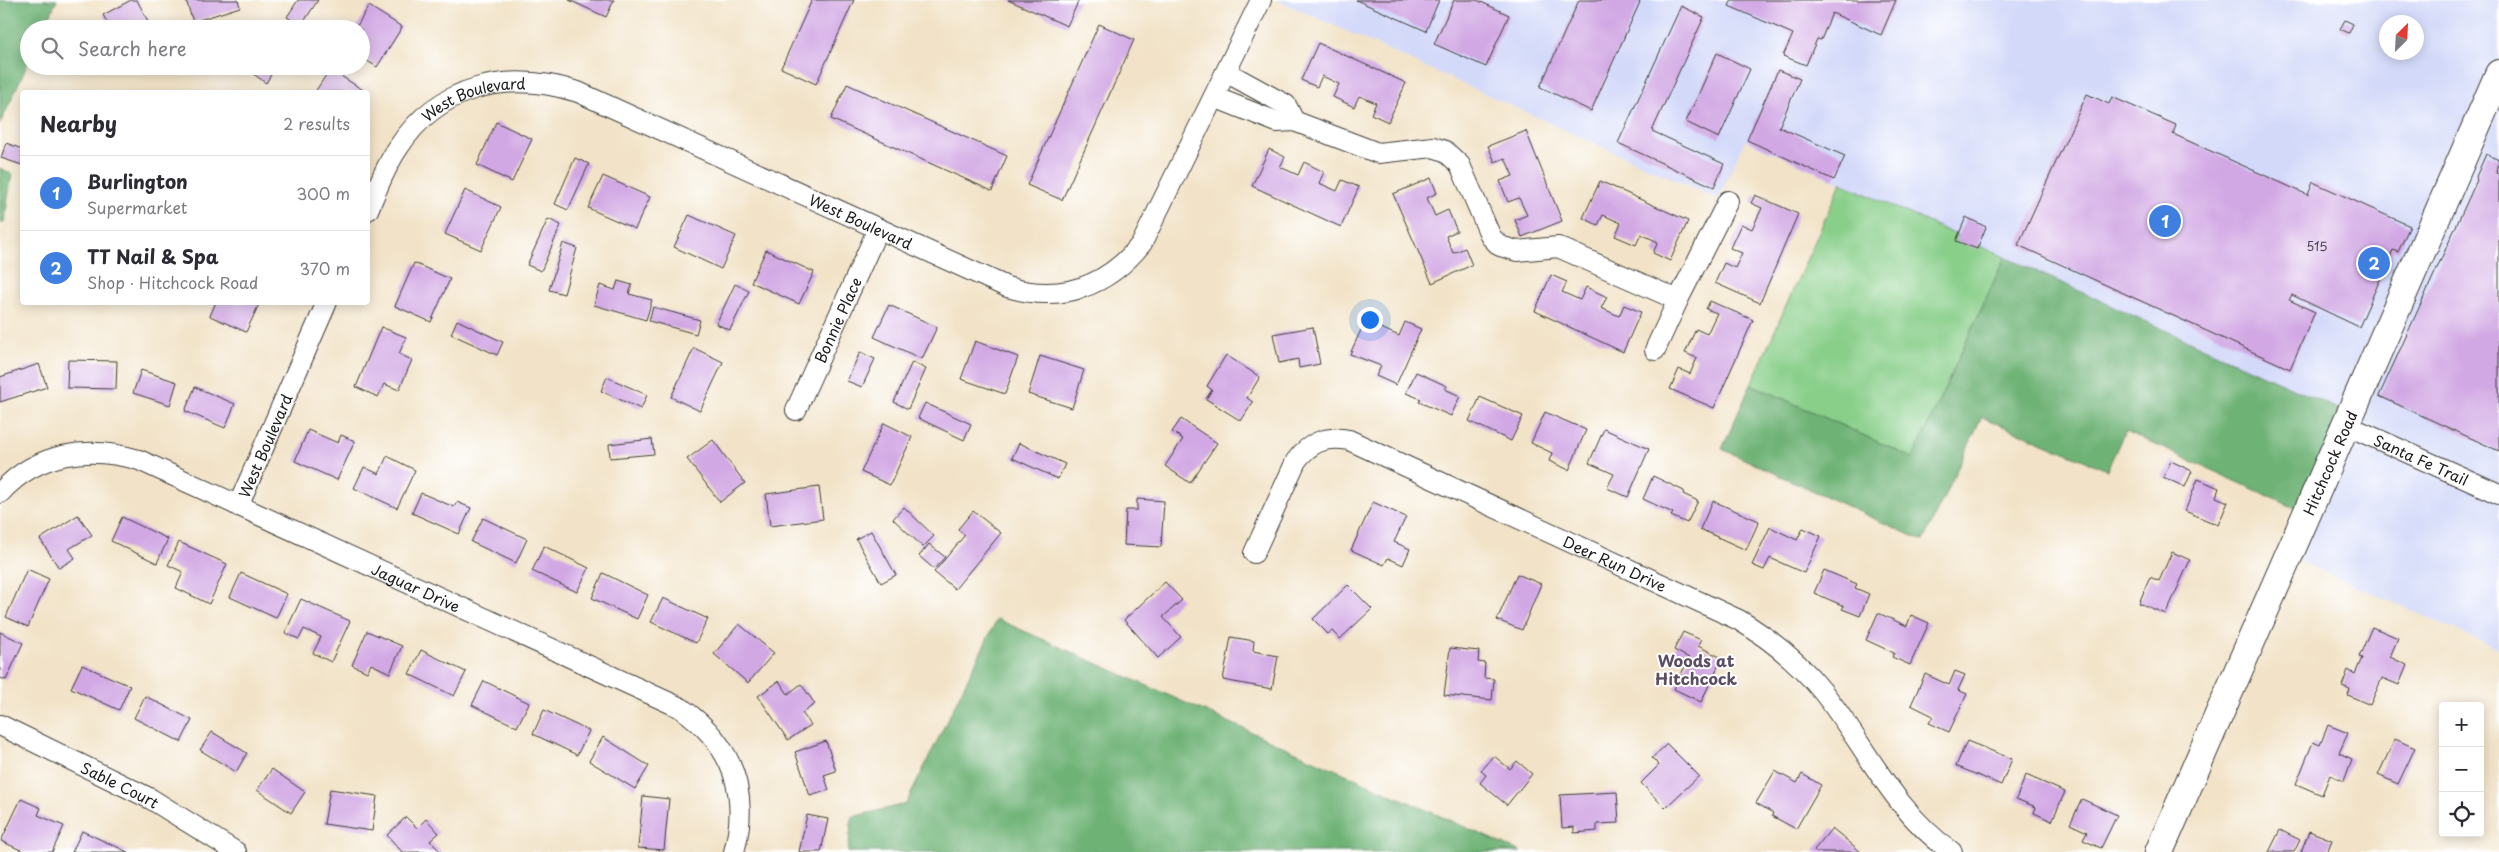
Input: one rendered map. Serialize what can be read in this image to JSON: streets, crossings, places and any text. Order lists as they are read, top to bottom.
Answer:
{
  "streets": {
    "street": [
      "West Boulevard",
      "Bonnie Place",
      "Santa Fe Trail",
      "Hitchcock Road",
      "Deer Run Drive",
      "Jaguar Drive",
      "Sable Court"
    ]
  },
  "crossings": [
    ["West Boulevard", "Bonnie Place"],
    ["West Boulevard", "Jaguar Drive"],
    ["Santa Fe Trail", "Hitchcock Road"]
  ],
  "districts": ["Woods at Hitchcock"],
  "house_numbers": ["515"],
  "north": "top right",
  "page": {
    "search": "Search here",
    "heading": ["Nearby", "2 results"],
    "list": [
      {
        "mark": "1",
        "name": "Burlington",
        "note": "Supermarket",
        "value": "300 m"
      },
      {
        "mark": "2",
        "name": "TT Nail & Spa",
        "note": "Shop · Hitchcock Road",
        "value": "370 m"
      }
    ],
    "pins": ["1", "2"],
    "map_buttons": ["+", "−"]
  }
}
